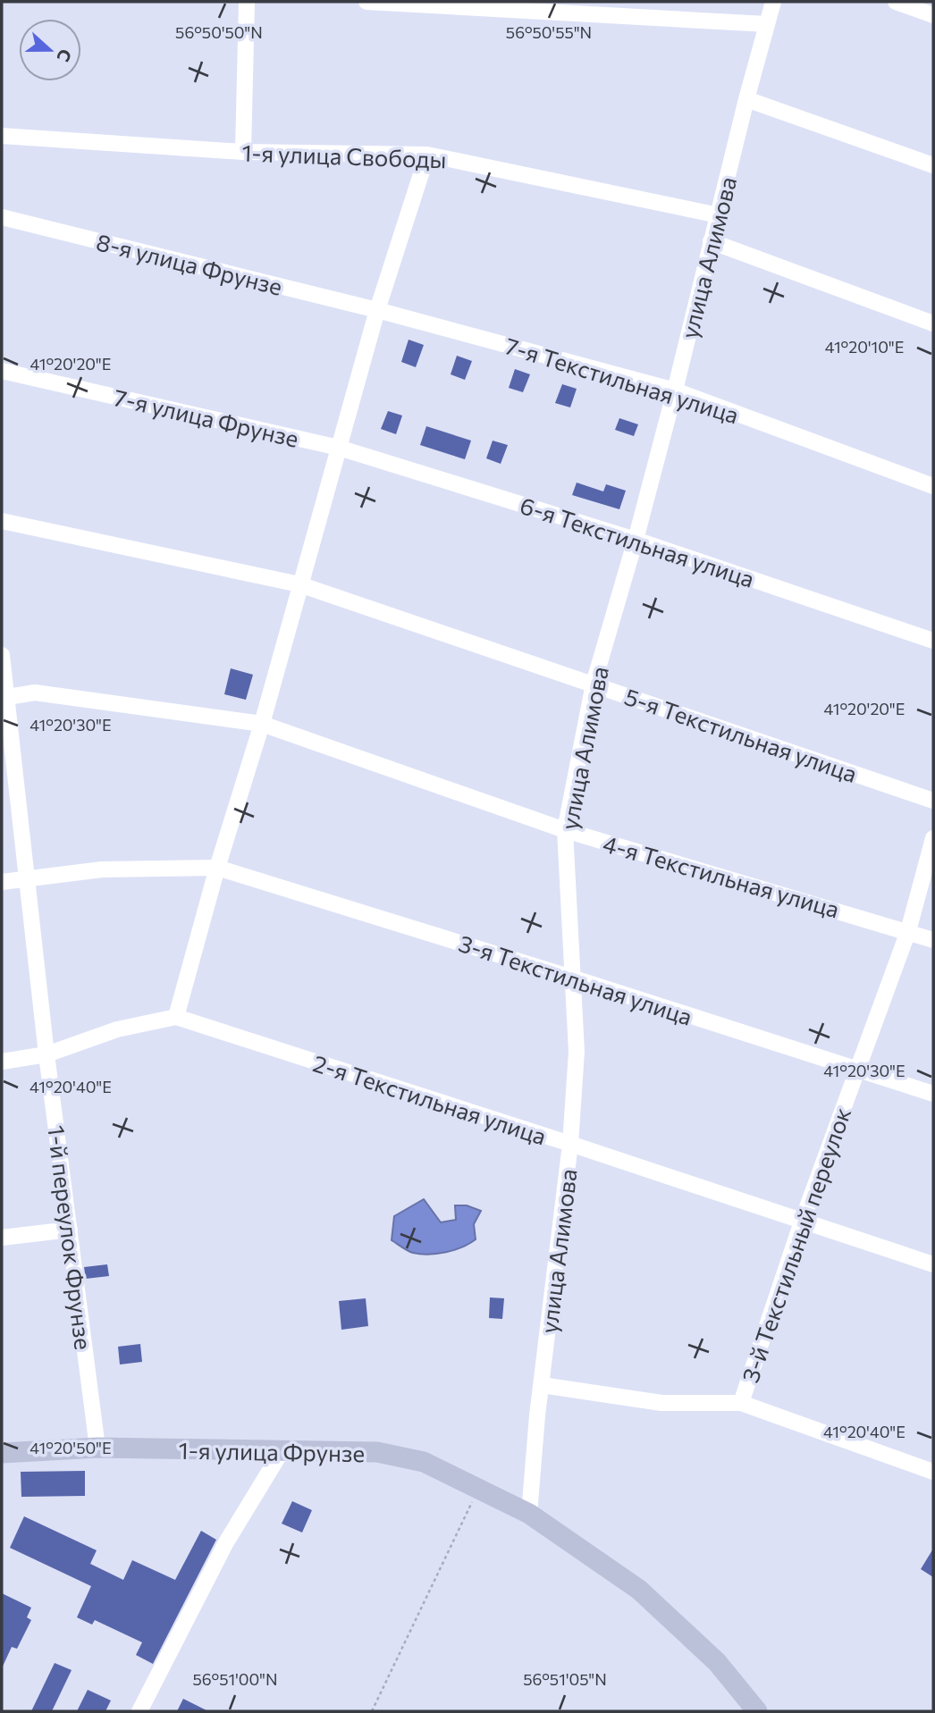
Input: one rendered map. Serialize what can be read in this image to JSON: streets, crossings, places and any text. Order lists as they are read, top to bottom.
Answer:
{
  "streets": {
    "main road": ["1-я улица Фрунзе"],
    "street": [
      "1-я улица Свободы",
      "улица Алимова",
      "8-я улица Фрунзе",
      "7-я Текстильная улица",
      "7-я улица Фрунзе",
      "6-я Текстильная улица",
      "5-я Текстильная улица",
      "4-я Текстильная улица",
      "3-я Текстильная улица",
      "2-я Текстильная улица",
      "1-й переулок Фрунзе",
      "3-й Текстильный переулок"
    ]
  },
  "crossings": [
    ["1-я улица Свободы", "улица Алимова"],
    ["улица Алимова", "7-я Текстильная улица"],
    ["улица Алимова", "6-я Текстильная улица"],
    ["улица Алимова", "5-я Текстильная улица"],
    ["улица Алимова", "4-я Текстильная улица"],
    ["улица Алимова", "3-я Текстильная улица"],
    ["улица Алимова", "2-я Текстильная улица"],
    ["улица Алимова", "1-я улица Фрунзе"],
    ["8-я улица Фрунзе", "7-я Текстильная улица"],
    ["7-я улица Фрунзе", "6-я Текстильная улица"],
    ["4-я Текстильная улица", "1-й переулок Фрунзе"],
    ["4-я Текстильная улица", "3-й Текстильный переулок"],
    ["3-я Текстильная улица", "1-й переулок Фрунзе"],
    ["3-я Текстильная улица", "3-й Текстильный переулок"],
    ["2-я Текстильная улица", "3-й Текстильный переулок"],
    ["1-й переулок Фрунзе", "1-я улица Фрунзе"]
  ],
  "north": "right",
  "coordinates": [
    "56°50'50\"N",
    "56°50'55\"N",
    "41°20'10\"E",
    "41°20'20\"E",
    "41°20'30\"E",
    "41°20'40\"E",
    "41°20'50\"E",
    "56°51'00\"N",
    "56°51'05\"N"
  ]
}
